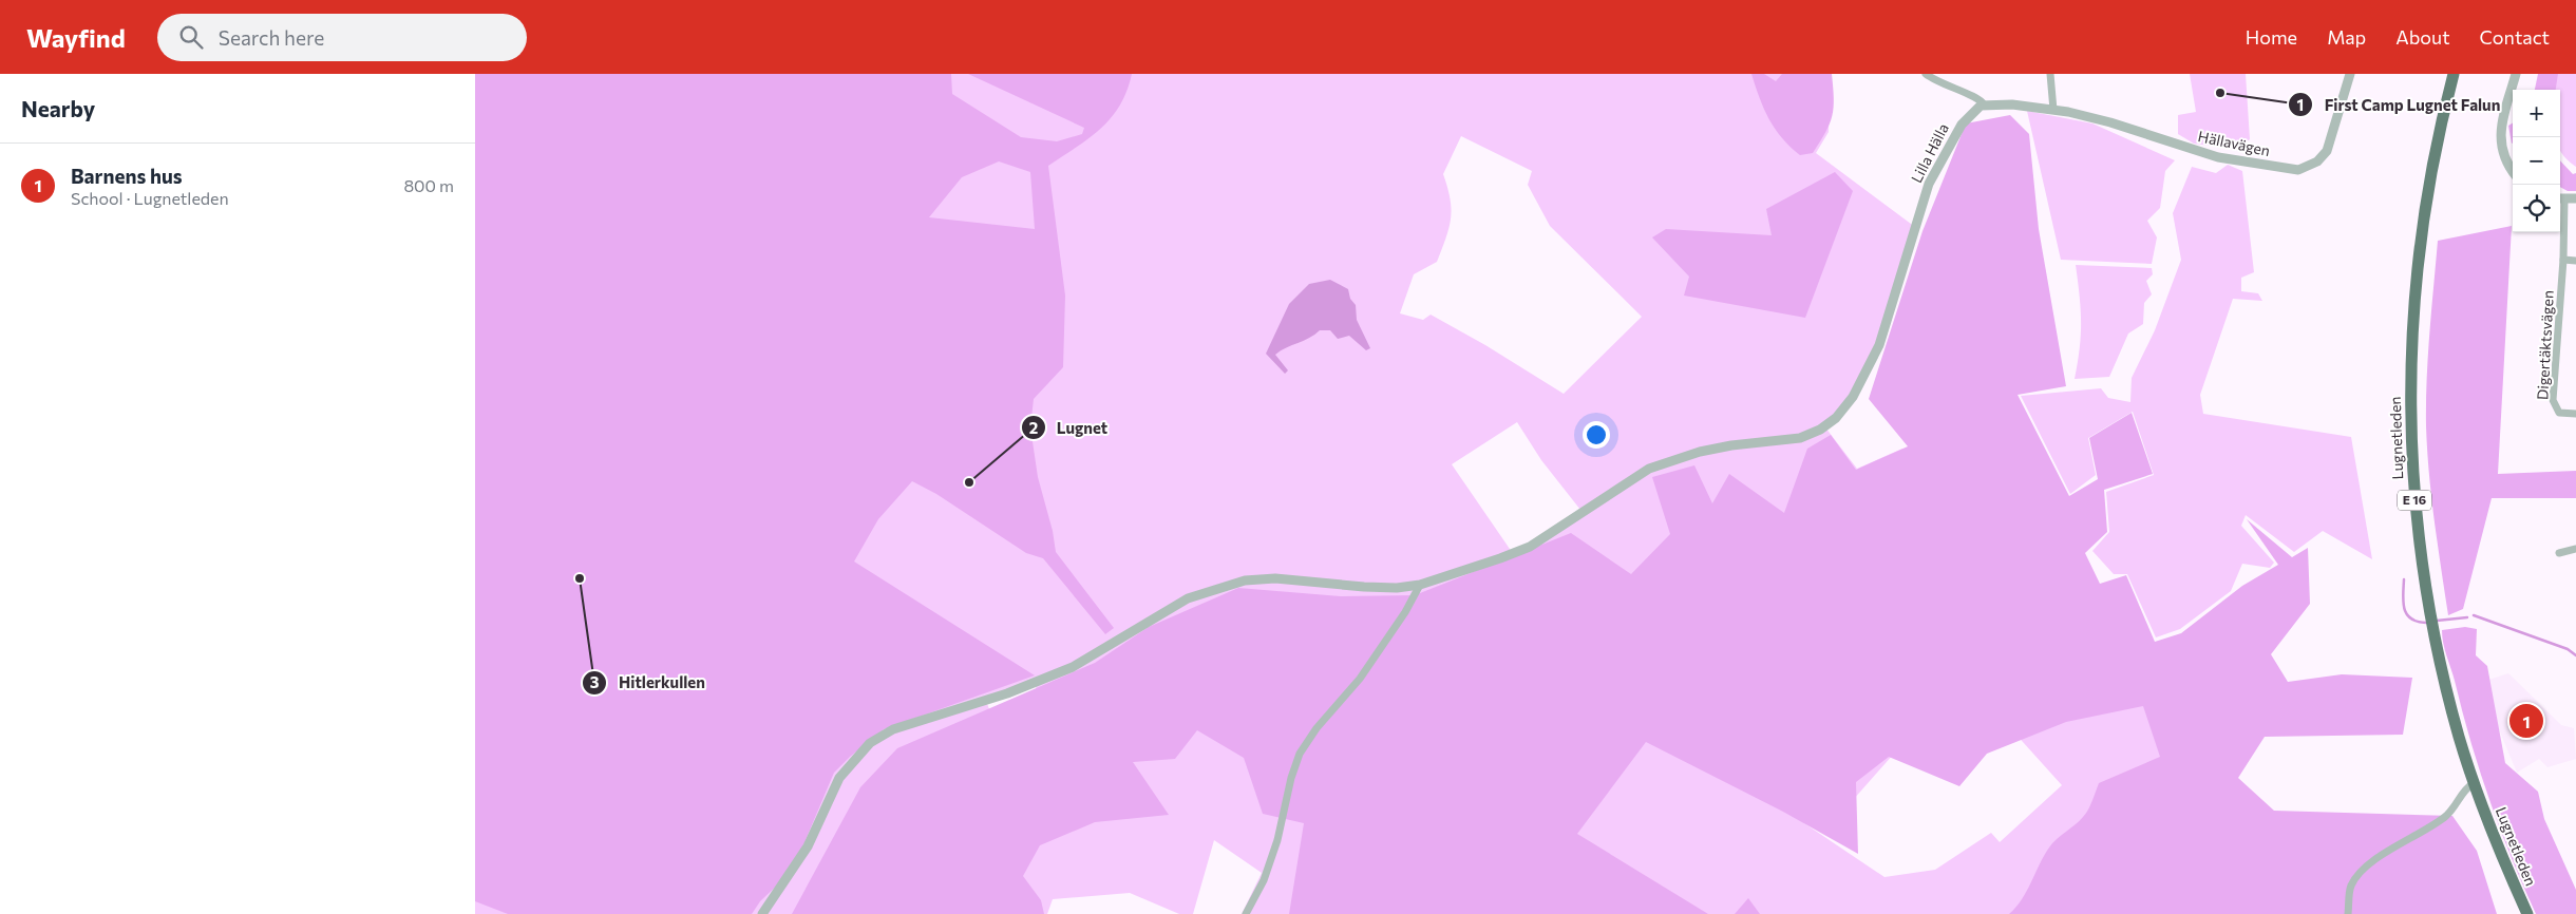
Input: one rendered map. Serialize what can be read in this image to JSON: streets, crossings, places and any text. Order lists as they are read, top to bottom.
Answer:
{
  "streets": {
    "highway": ["Lugnetleden", "E 16"],
    "street": ["Hällavägen", "Lilla Hälla", "Digertäktsvägen"]
  },
  "crossings": [
    ["Hällavägen", "Lilla Hälla"]
  ],
  "places": ["First Camp Lugnet Falun", "Lugnet", "Hitlerkullen"],
  "page": {
    "header": "Wayfind",
    "search": "Search here",
    "nav": [
      "Home",
      "Map",
      "About",
      "Contact"
    ],
    "heading": "Nearby",
    "map_buttons": ["+", "−"],
    "list": [
      {
        "mark": "1",
        "name": "Barnens hus",
        "note": "School · Lugnetleden",
        "value": "800 m"
      }
    ],
    "pins": "1"
  }
}
